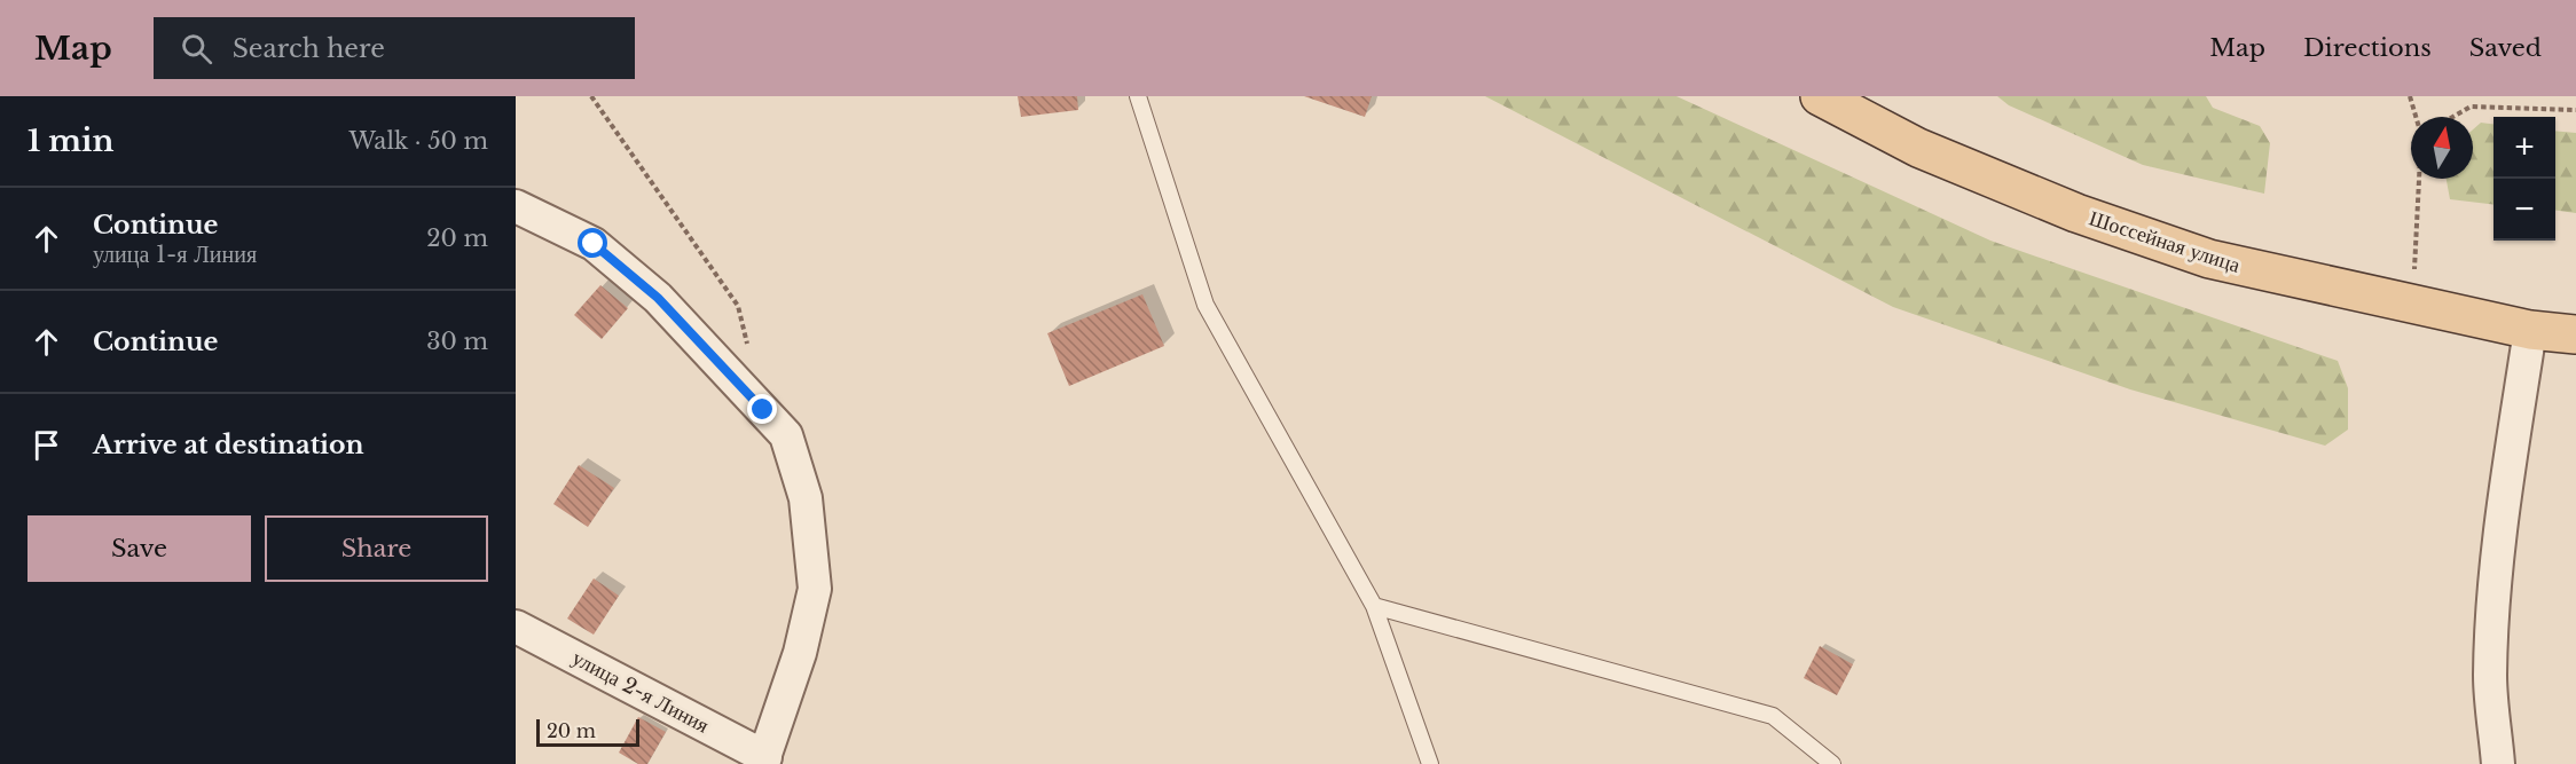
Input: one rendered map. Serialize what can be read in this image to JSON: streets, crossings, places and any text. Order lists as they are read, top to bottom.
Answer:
{
  "streets": {
    "main road": ["Шоссейная улица"],
    "street": ["улица 2-я Линия"]
  },
  "scale_bar": "20 m",
  "north": "top",
  "page": {
    "header": "Map",
    "search": "Search here",
    "nav": ["Map", "Directions", "Saved"],
    "heading": ["1 min", "Walk · 50 m"],
    "map_buttons": ["+", "−"],
    "list": [
      ["Continue", "улица 1-я Линия", "20 m"],
      ["Continue", "30 m"],
      "Arrive at destination"
    ],
    "buttons": ["Save", "Share"],
    "scale": "20 m"
  }
}
